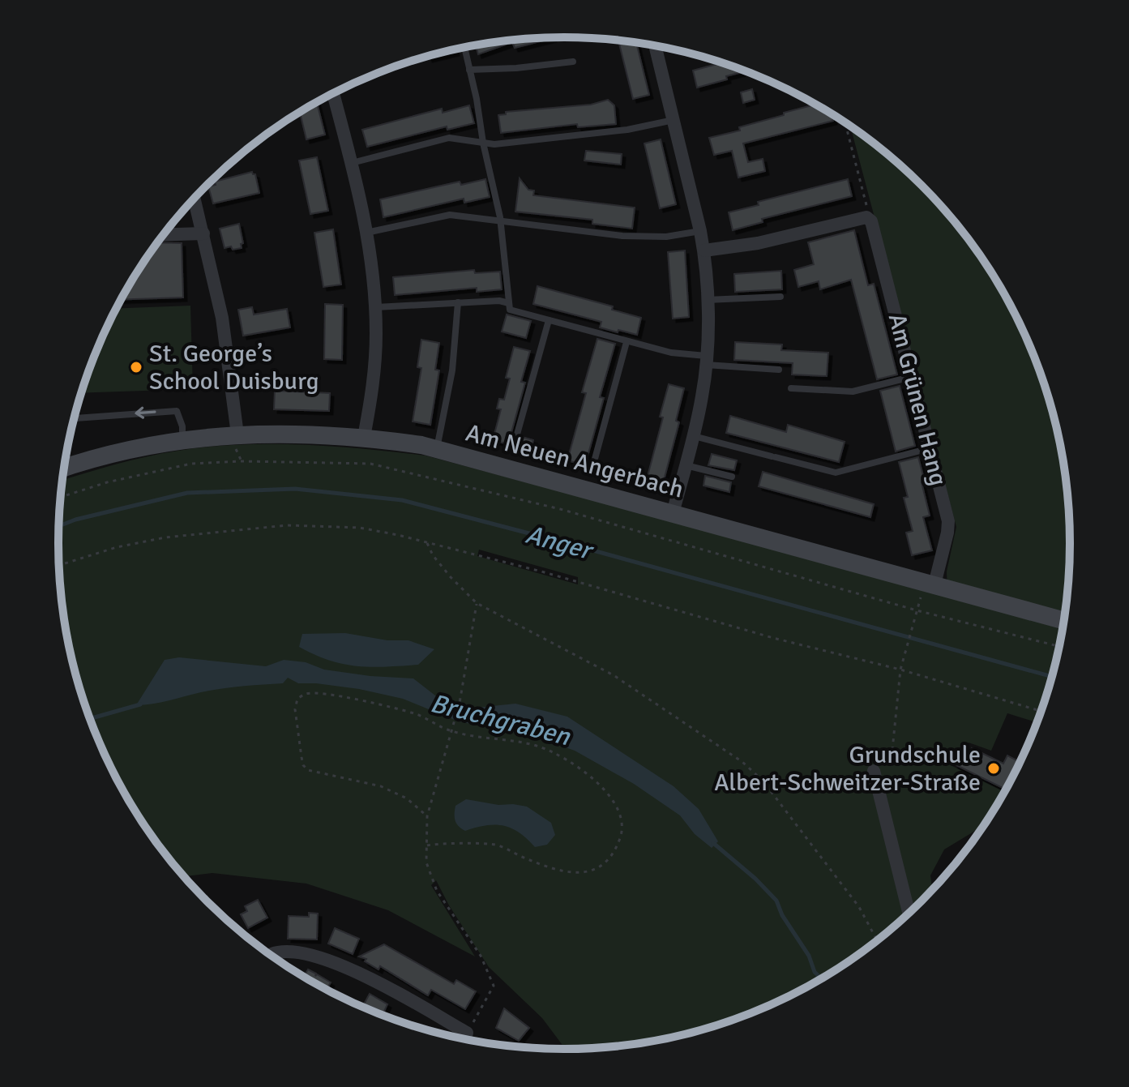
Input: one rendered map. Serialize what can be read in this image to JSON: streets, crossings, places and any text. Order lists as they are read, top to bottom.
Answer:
{
  "streets": {
    "street": ["Am Grünen Hang", "Am Neuen Angerbach"]
  },
  "crossings": [
    ["Am Grünen Hang", "Am Neuen Angerbach"]
  ],
  "water": ["Anger", "Bruchgraben"],
  "places": ["St. George’s School Duisburg", "Grundschule Albert-Schweitzer-Straße"]
}
